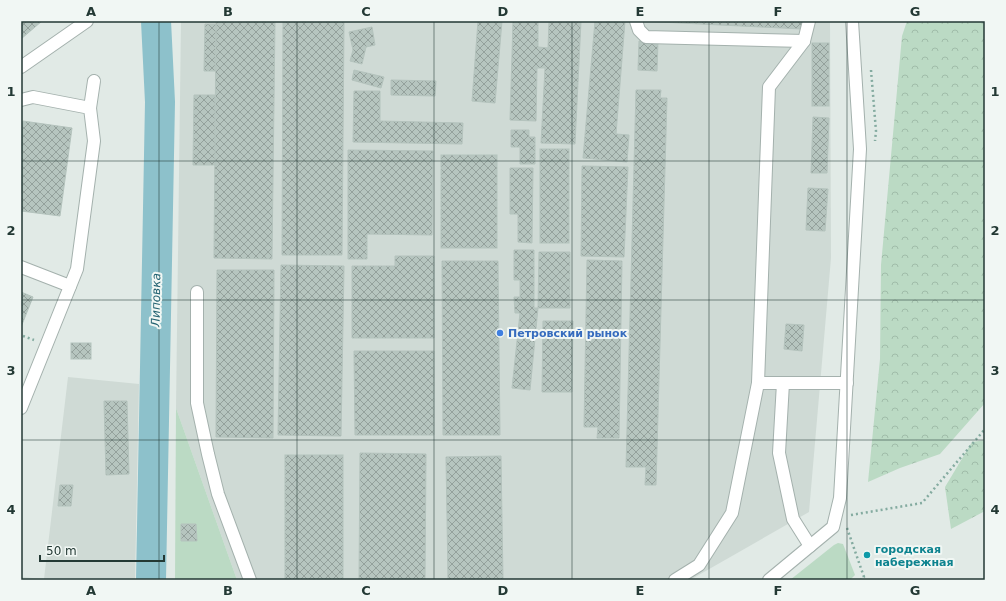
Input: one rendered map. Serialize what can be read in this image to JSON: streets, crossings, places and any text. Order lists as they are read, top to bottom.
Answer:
{
  "water": ["Липовка"],
  "places": ["Петровский рынок", "городская набережная"],
  "scale_bar": "50 m",
  "grid": {
    "columns": [
      "A",
      "B",
      "C",
      "D",
      "E",
      "F",
      "G"
    ],
    "rows": [
      "1",
      "2",
      "3",
      "4"
    ]
  }
}
